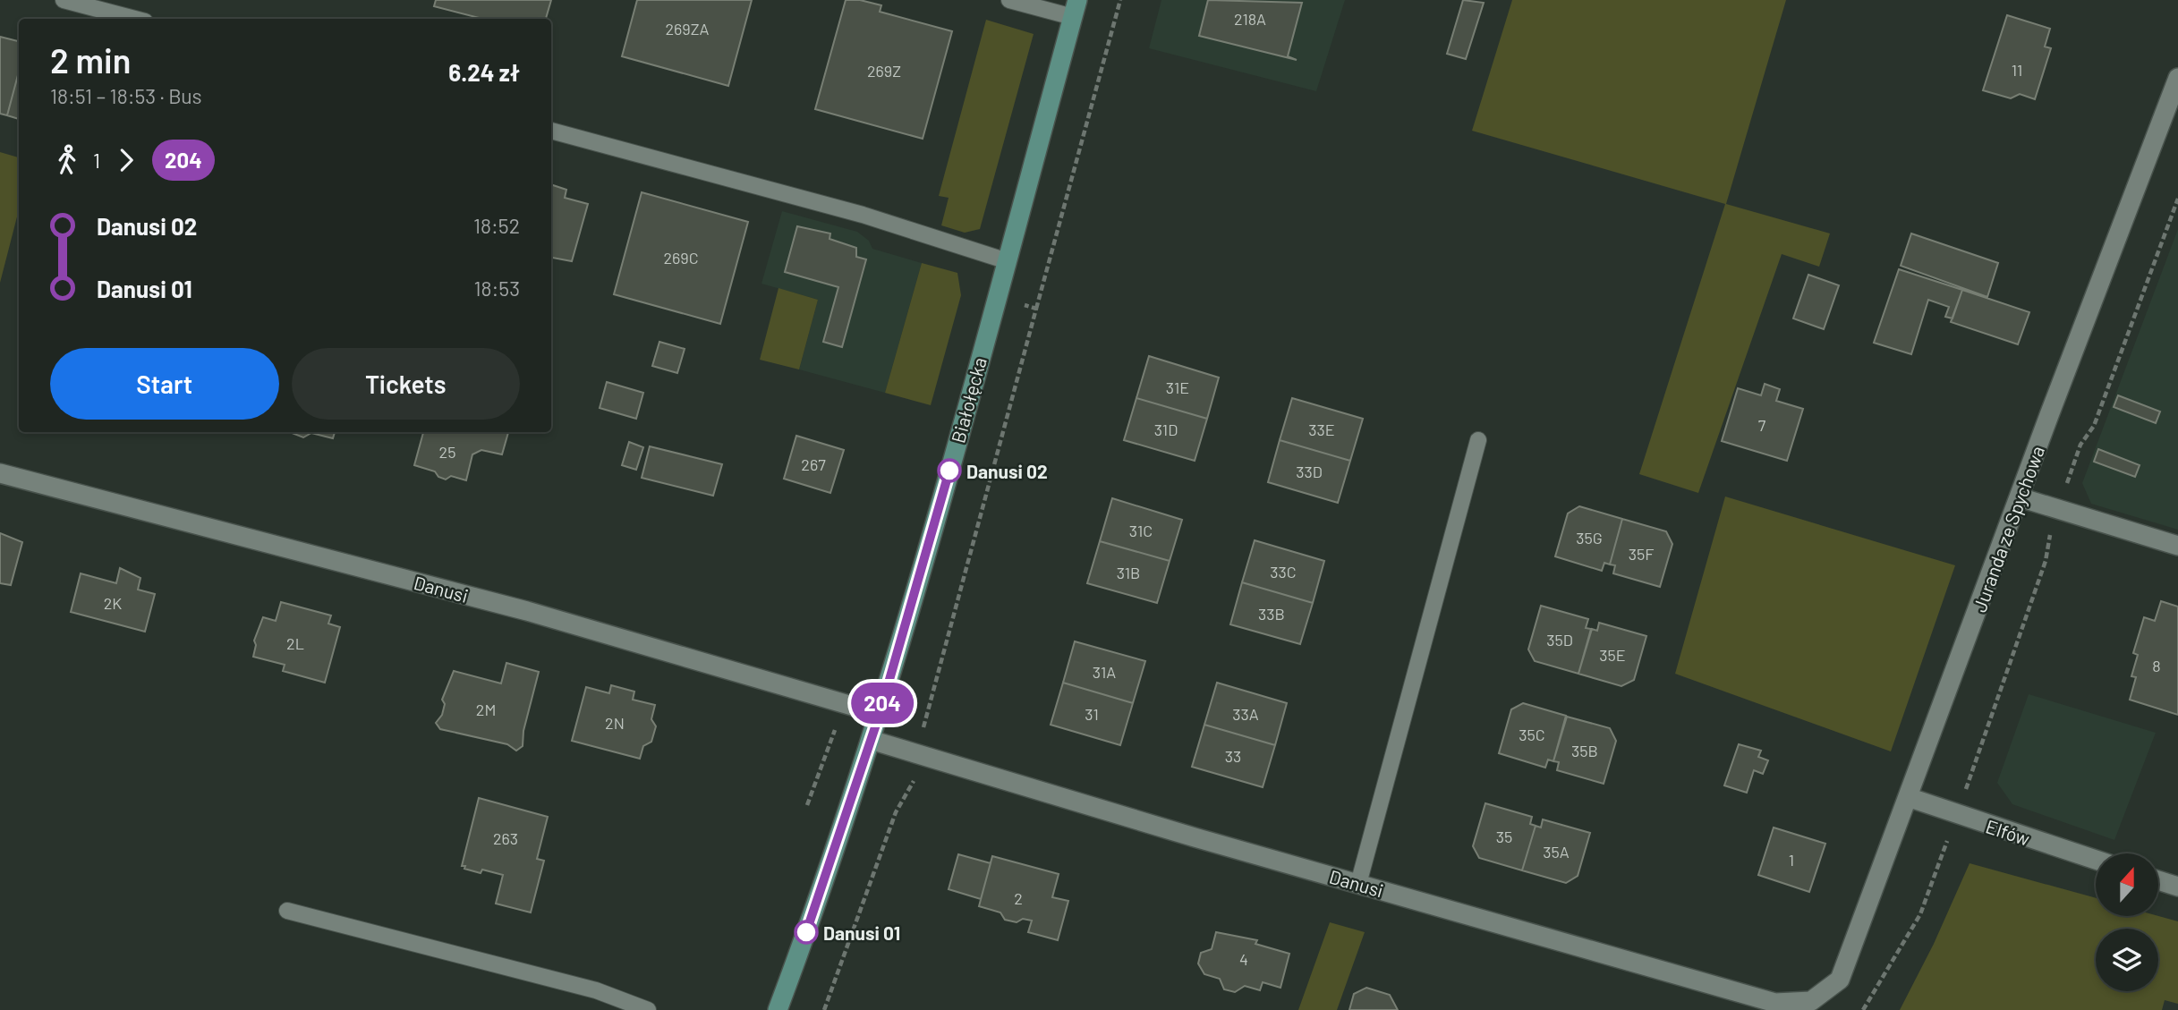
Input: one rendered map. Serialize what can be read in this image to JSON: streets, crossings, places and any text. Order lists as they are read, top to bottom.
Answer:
{
  "streets": {
    "street": [
      "Białołęcka",
      "Juranda ze Spychowa",
      "Danusi",
      "Elfów"
    ]
  },
  "crossings": [
    ["Białołęcka", "Danusi"],
    ["Juranda ze Spychowa", "Danusi"],
    ["Juranda ze Spychowa", "Elfów"]
  ],
  "places": ["Danusi 02", "Danusi 01"],
  "lines": ["bus line 204"],
  "house_numbers": [
    "218A",
    "269ZA",
    "11",
    "269Z",
    "269C",
    "31E",
    "7",
    "31D",
    "33E",
    "25",
    "267",
    "33D",
    "31C",
    "35G",
    "35F",
    "33C",
    "31B",
    "2K",
    "33B",
    "35D",
    "2L",
    "35E",
    "8",
    "31A",
    "2M",
    "31",
    "33A",
    "2N",
    "35C",
    "35B",
    "33",
    "35",
    "263",
    "35A",
    "1",
    "2",
    "4"
  ],
  "north": "top",
  "page": {
    "on_map": "204",
    "heading": ["2 min", "18:51 – 18:53 · Bus", "6.24 zł"],
    "legs": ["1", "204"],
    "list": [
      {
        "name": "Danusi 02",
        "value": "18:52"
      },
      {
        "name": "Danusi 01",
        "value": "18:53"
      }
    ],
    "buttons": ["Start", "Tickets"]
  }
}
